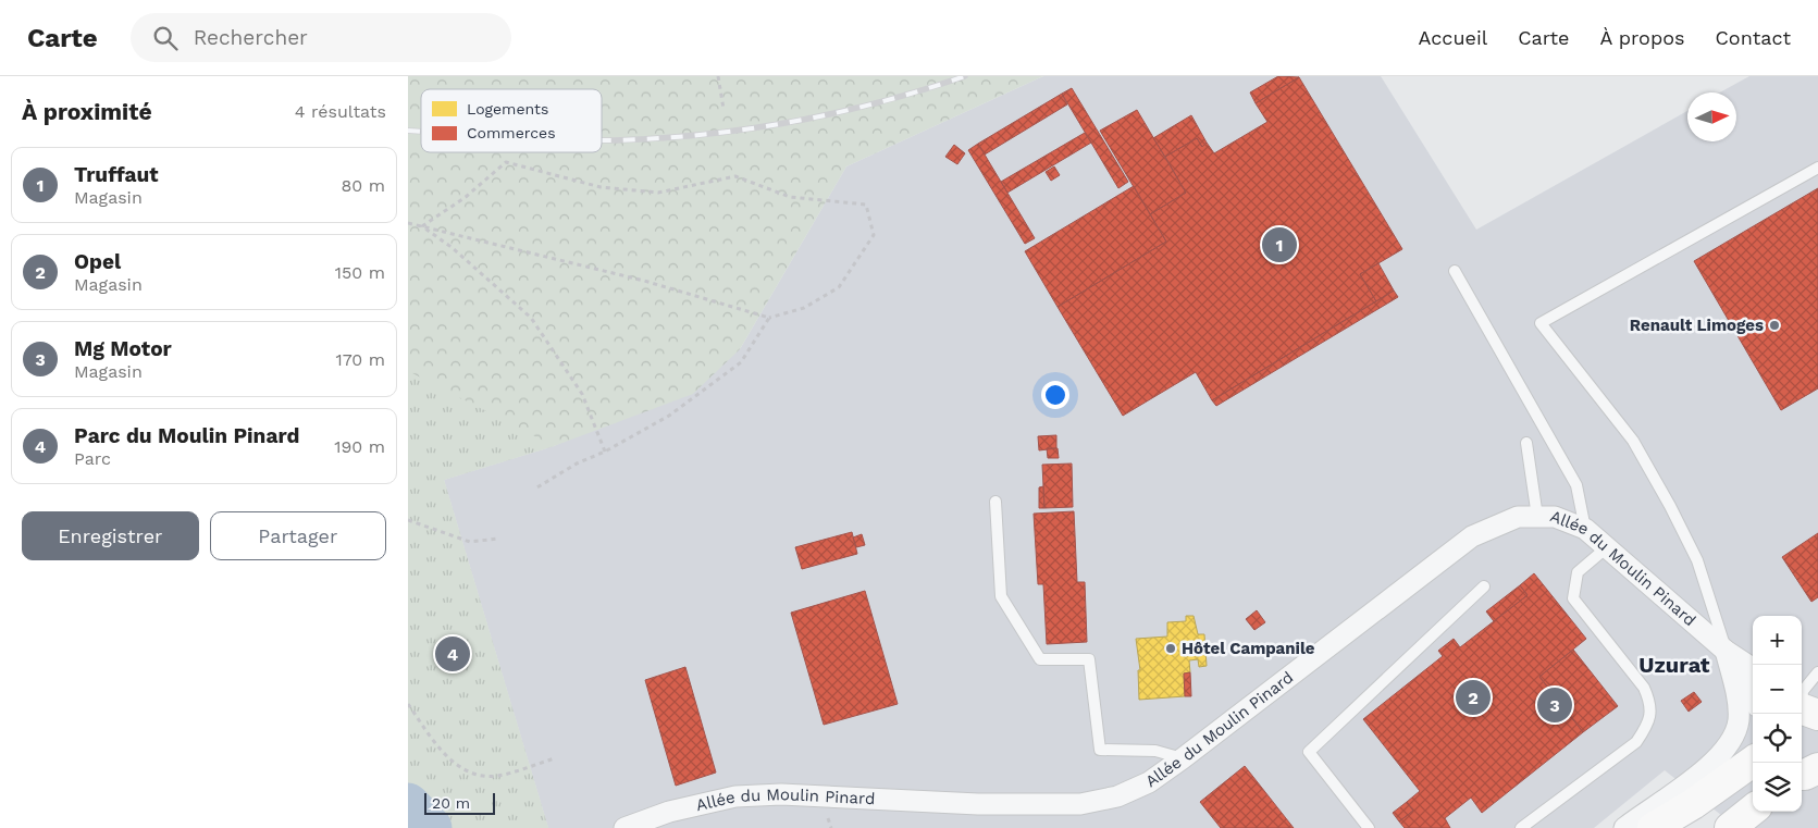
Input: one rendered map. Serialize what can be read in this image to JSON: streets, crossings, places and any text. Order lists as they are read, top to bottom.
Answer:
{
  "streets": {
    "street": ["Allée du Moulin Pinard"]
  },
  "districts": ["Uzurat"],
  "places": ["Renault Limoges", "Hôtel Campanile"],
  "legend": ["Logements", "Commerces"],
  "scale_bar": "20 m",
  "north": "right",
  "page": {
    "header": "Carte",
    "search": "Rechercher",
    "nav": [
      "Accueil",
      "Carte",
      "À propos",
      "Contact"
    ],
    "heading": ["À proximité", "4 résultats"],
    "list": [
      {
        "mark": "1",
        "name": "Truffaut",
        "note": "Magasin",
        "value": "80 m"
      },
      {
        "mark": "2",
        "name": "Opel",
        "note": "Magasin",
        "value": "150 m"
      },
      {
        "mark": "3",
        "name": "Mg Motor",
        "note": "Magasin",
        "value": "170 m"
      },
      {
        "mark": "4",
        "name": "Parc du Moulin Pinard",
        "note": "Parc",
        "value": "190 m"
      }
    ],
    "pins": [
      "1",
      "4",
      "2",
      "3"
    ],
    "buttons": ["Enregistrer", "Partager"],
    "map_buttons": ["+", "−"],
    "scale": "20 m"
  }
}
